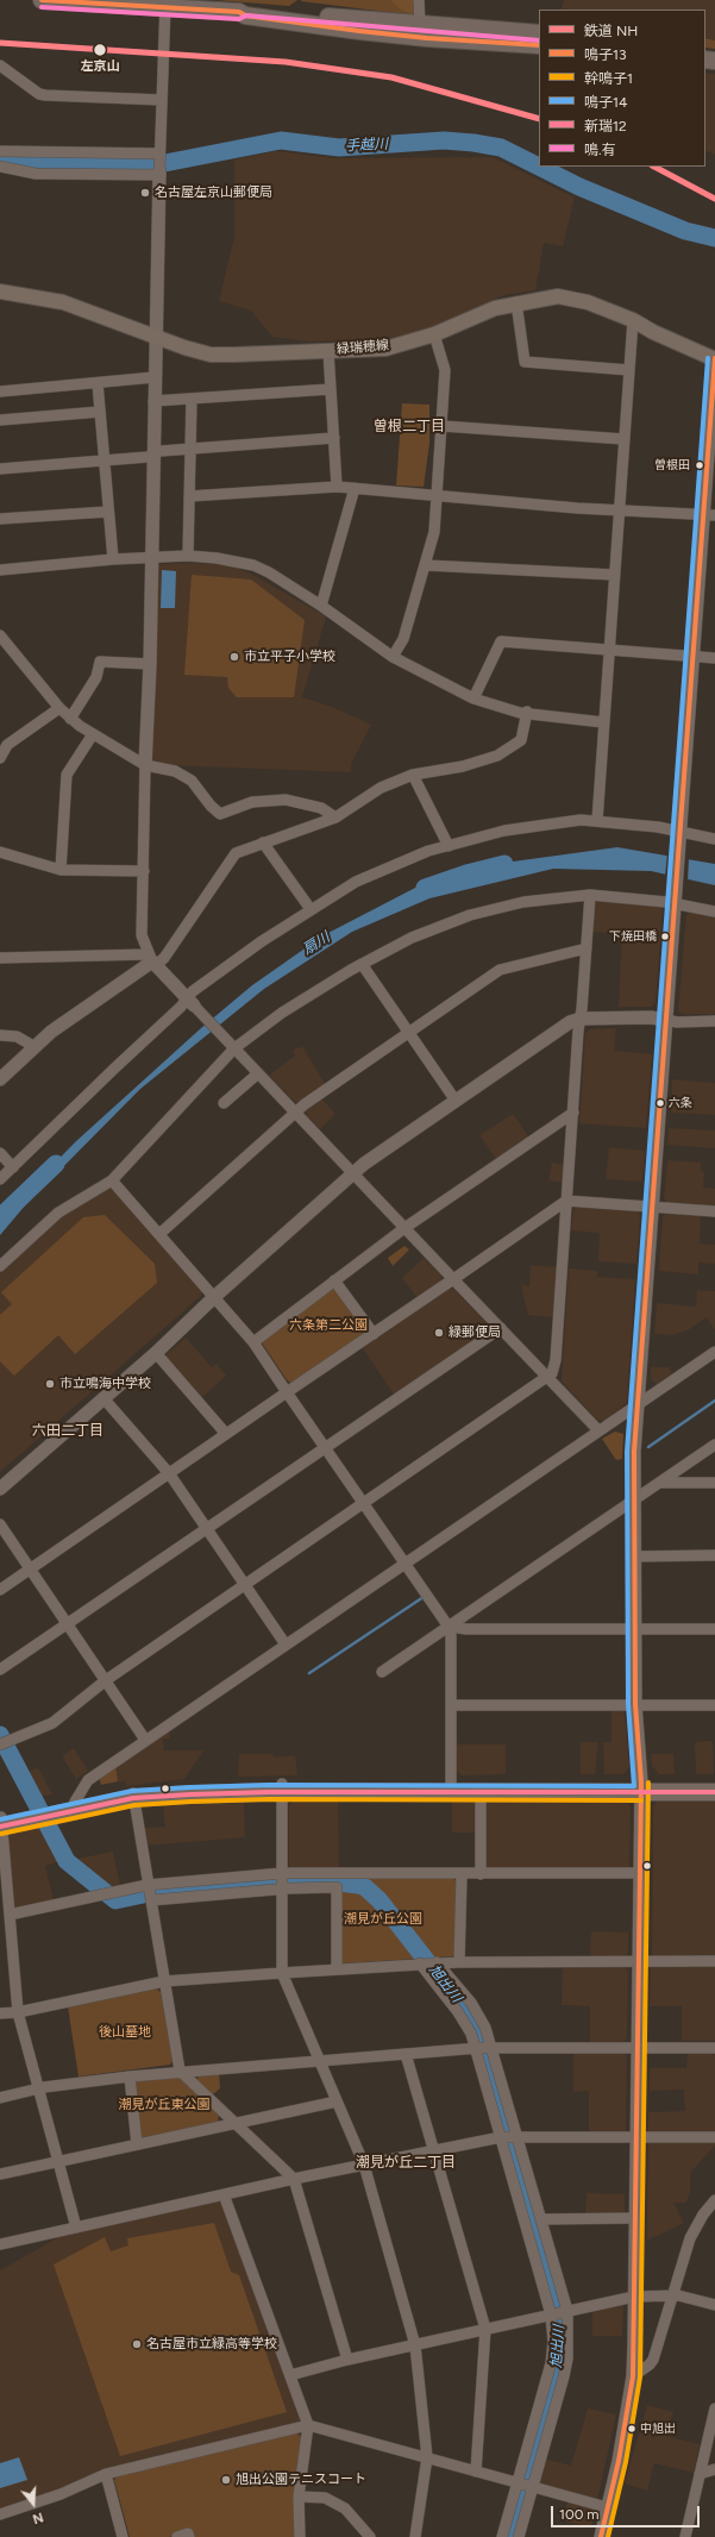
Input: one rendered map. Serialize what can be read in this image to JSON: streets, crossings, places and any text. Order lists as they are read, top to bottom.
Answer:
{
  "streets": {
    "main road": ["緑瑞穂線"]
  },
  "districts": ["曽根二丁目", "六田二丁目", "潮見が丘二丁目"],
  "water": ["手越川", "扇川", "旭出川"],
  "parks": [
    "六条第二公園",
    "潮見が丘公園",
    "後山墓地",
    "潮見が丘東公園"
  ],
  "places": [
    "左京山",
    "名古屋左京山郵便局",
    "曽根田",
    "市立平子小学校",
    "下焼田橋",
    "六条",
    "緑郵便局",
    "市立鳴海中学校",
    "名古屋市立緑高等学校",
    "中旭出",
    "旭出公園テニスコート"
  ],
  "lines": [
    "transit line 鳴子13",
    "transit line 鳴.有",
    "rail line NH",
    "transit line 鳴子14",
    "transit line 幹鳴子1",
    "transit line 新瑞12"
  ],
  "legend": [
    "鉄道 NH",
    "鳴子13",
    "幹鳴子1",
    "鳴子14",
    "新瑞12",
    "鳴.有"
  ],
  "scale_bar": "100 m",
  "north": "bottom"
}
